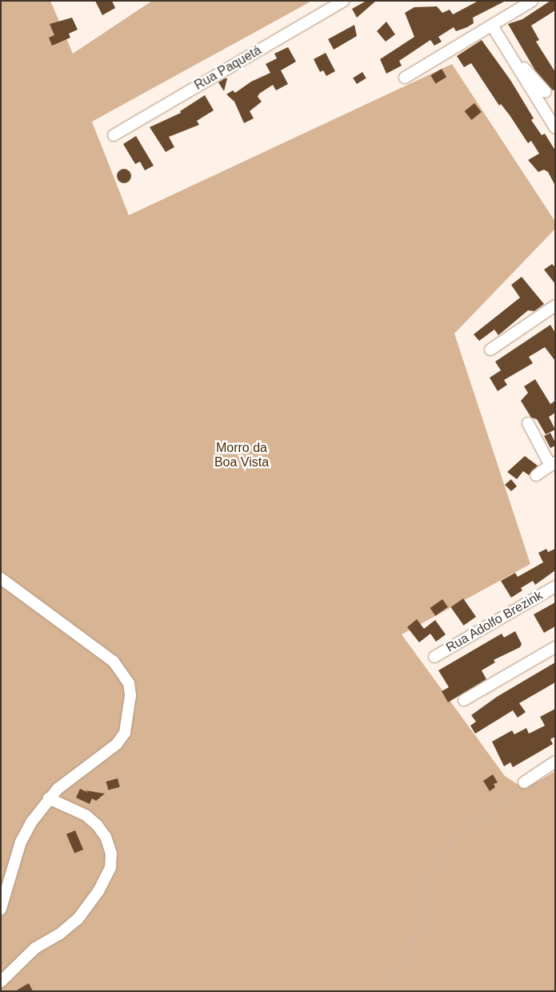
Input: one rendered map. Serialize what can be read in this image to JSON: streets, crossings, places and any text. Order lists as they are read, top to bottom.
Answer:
{
  "streets": {
    "street": ["Rua Paquetá", "Rua Adolfo Brezink"]
  },
  "parks": ["Morro da Boa Vista"]
}
